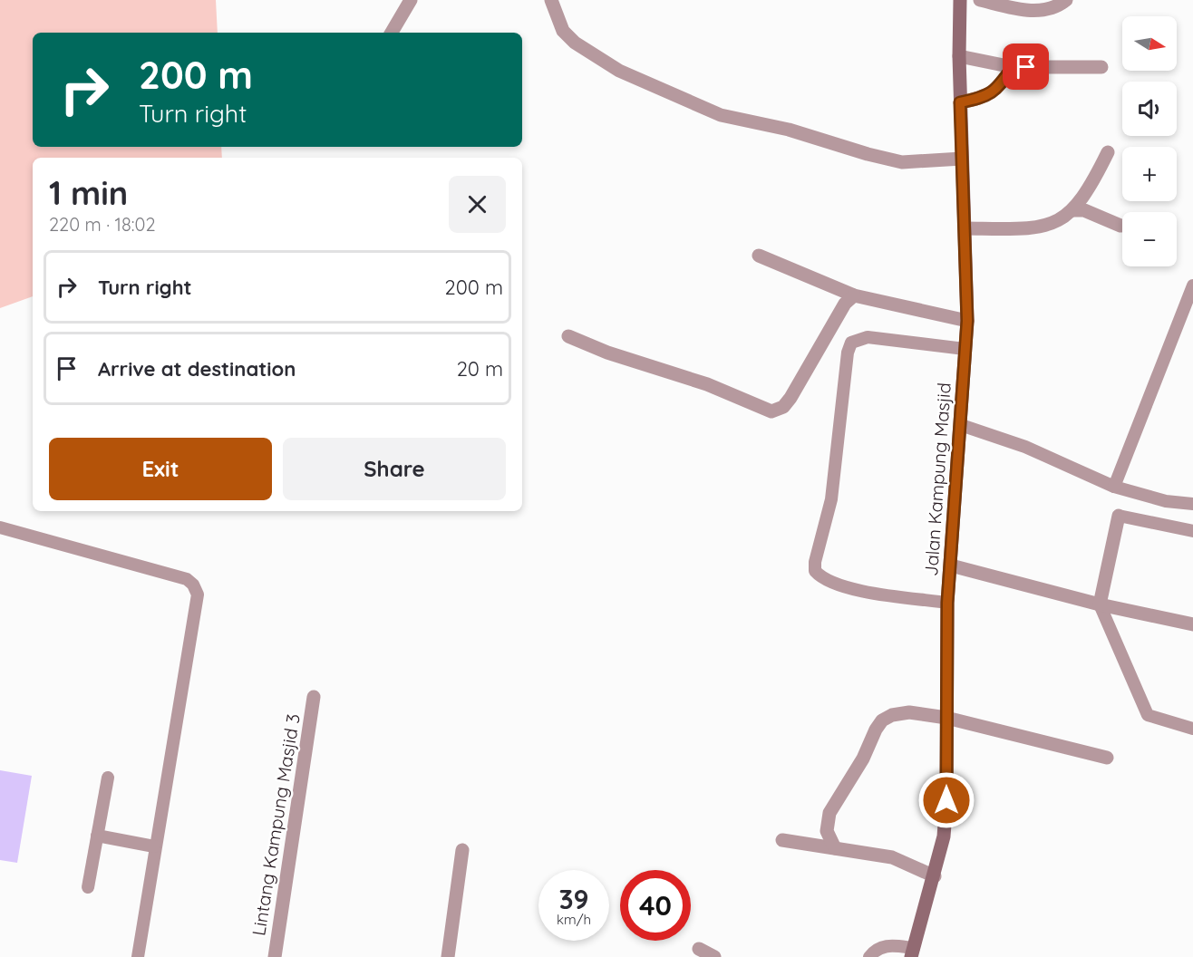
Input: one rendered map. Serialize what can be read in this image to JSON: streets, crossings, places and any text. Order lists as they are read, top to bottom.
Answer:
{
  "streets": {
    "street": ["Jalan Kampung Masjid", "Lintang Kampung Masjid 3"]
  },
  "north": "right",
  "page": {
    "map_buttons": ["+", "−"],
    "turn": ["200 m", "Turn right"],
    "heading": ["1 min", "220 m · 18:02"],
    "list": [
      {
        "name": "Turn right",
        "value": "200 m"
      },
      {
        "name": "Arrive at destination",
        "value": "20 m"
      }
    ],
    "buttons": ["Exit", "Share"],
    "speed": "39 km/h",
    "limit": "40"
  }
}
